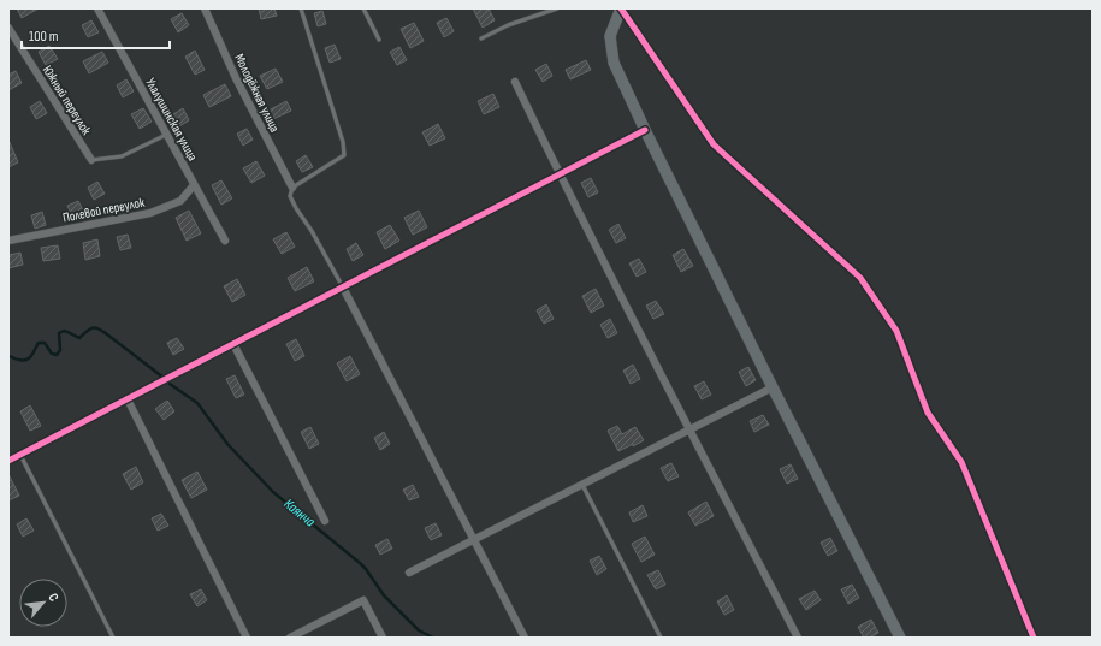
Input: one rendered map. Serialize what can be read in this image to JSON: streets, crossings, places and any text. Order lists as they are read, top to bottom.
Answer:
{
  "streets": {
    "street": [
      "Молодёжная улица",
      "Южный переулок",
      "Улалушинская улица",
      "Полевой переулок"
    ]
  },
  "crossings": [
    ["Улалушинская улица", "Полевой переулок"]
  ],
  "water": ["Каянча"],
  "scale_bar": "100 m",
  "north": "top right"
}
